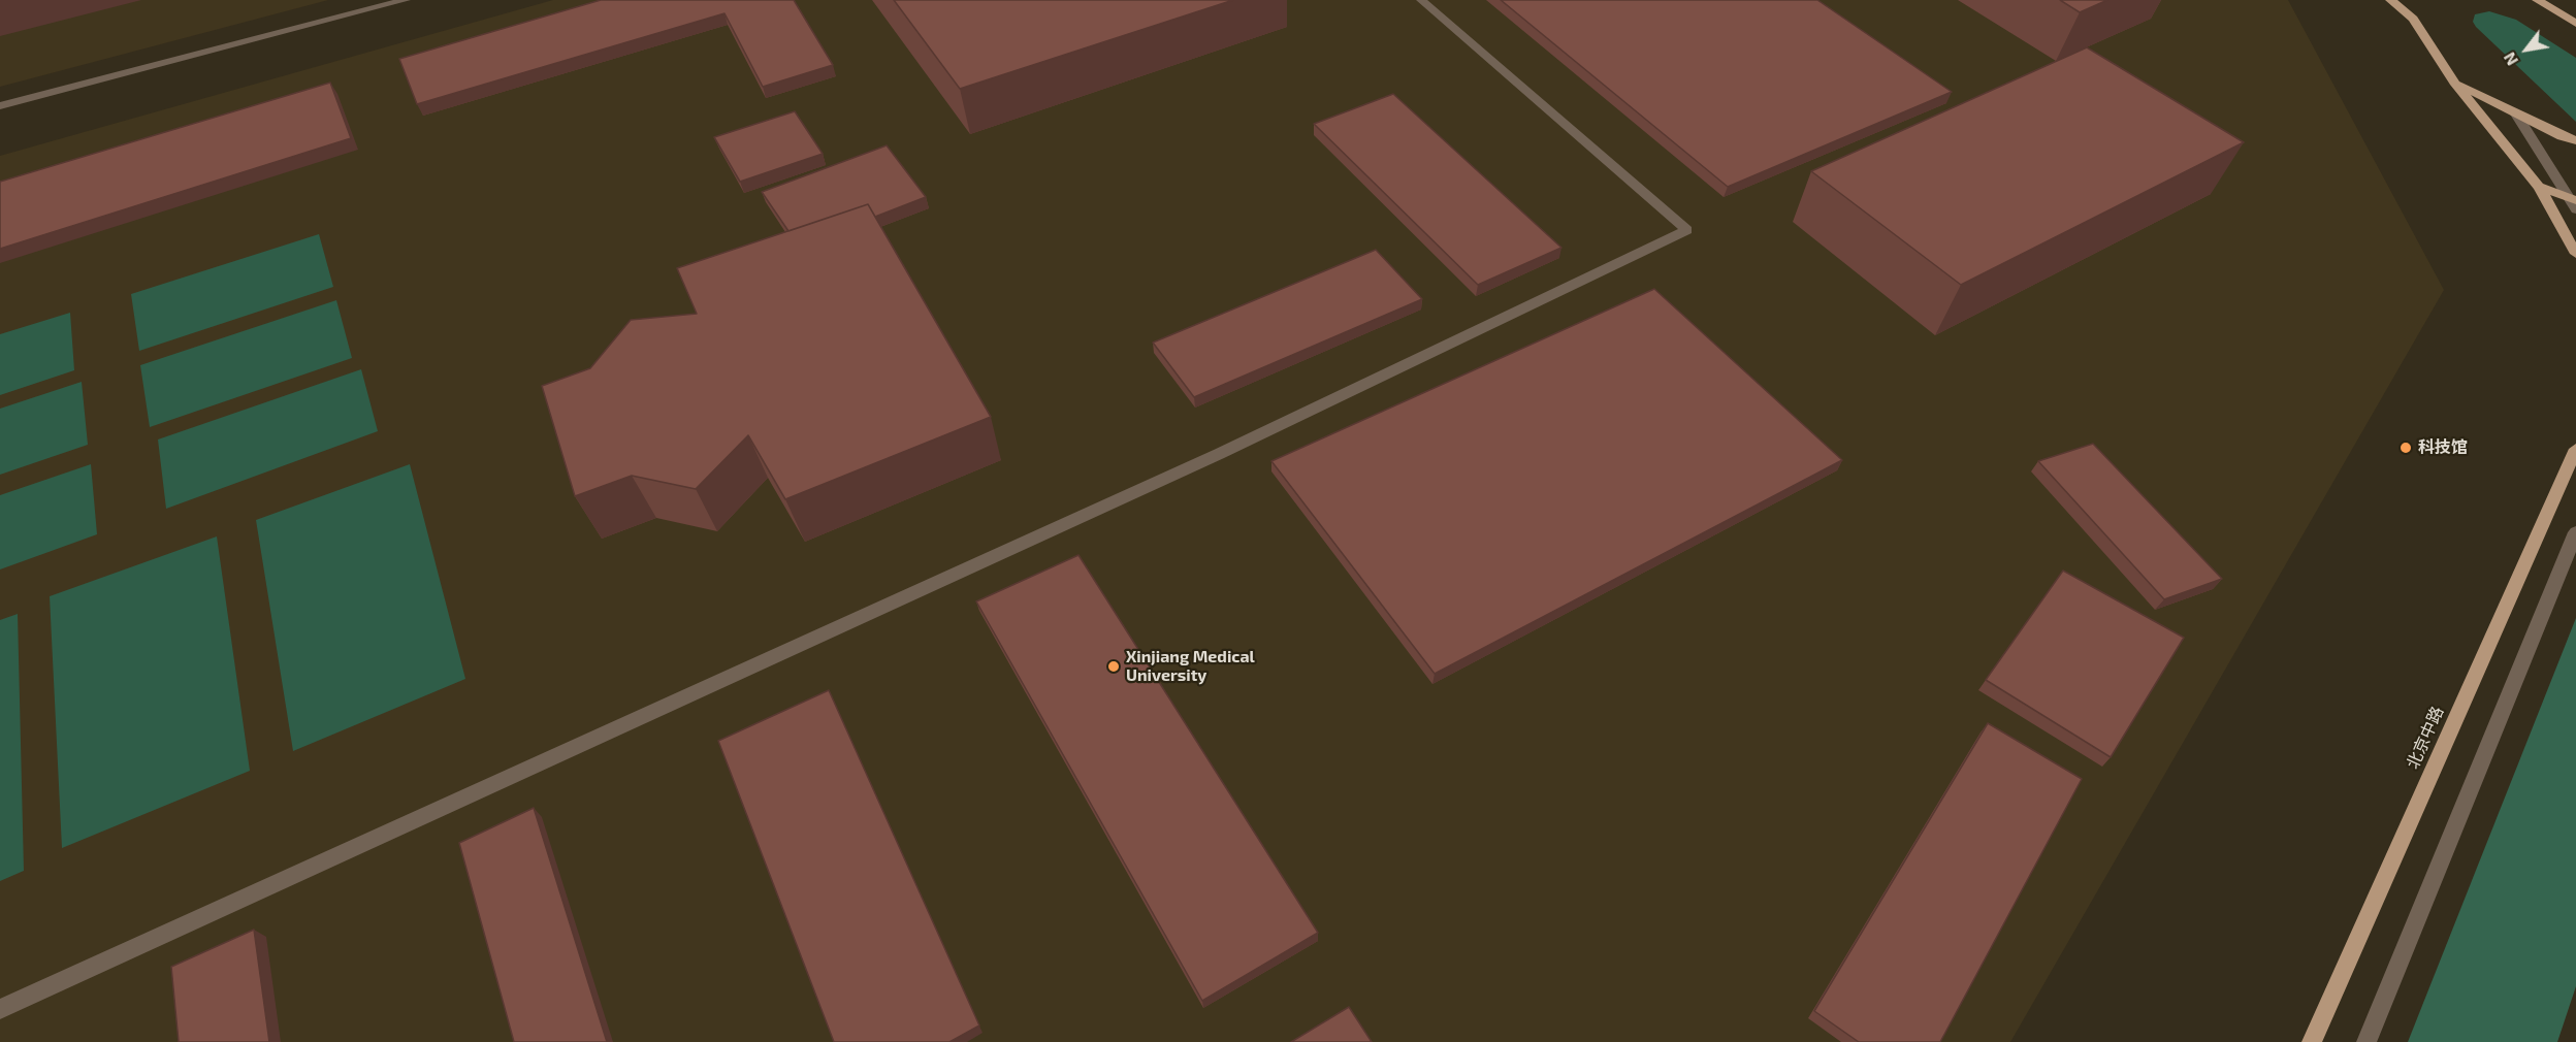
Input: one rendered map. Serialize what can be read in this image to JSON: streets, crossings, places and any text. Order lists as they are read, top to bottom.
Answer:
{
  "streets": {
    "main road": ["北京中路"]
  },
  "places": ["科技馆", "Xinjiang Medical University"],
  "north": "bottom left"
}
